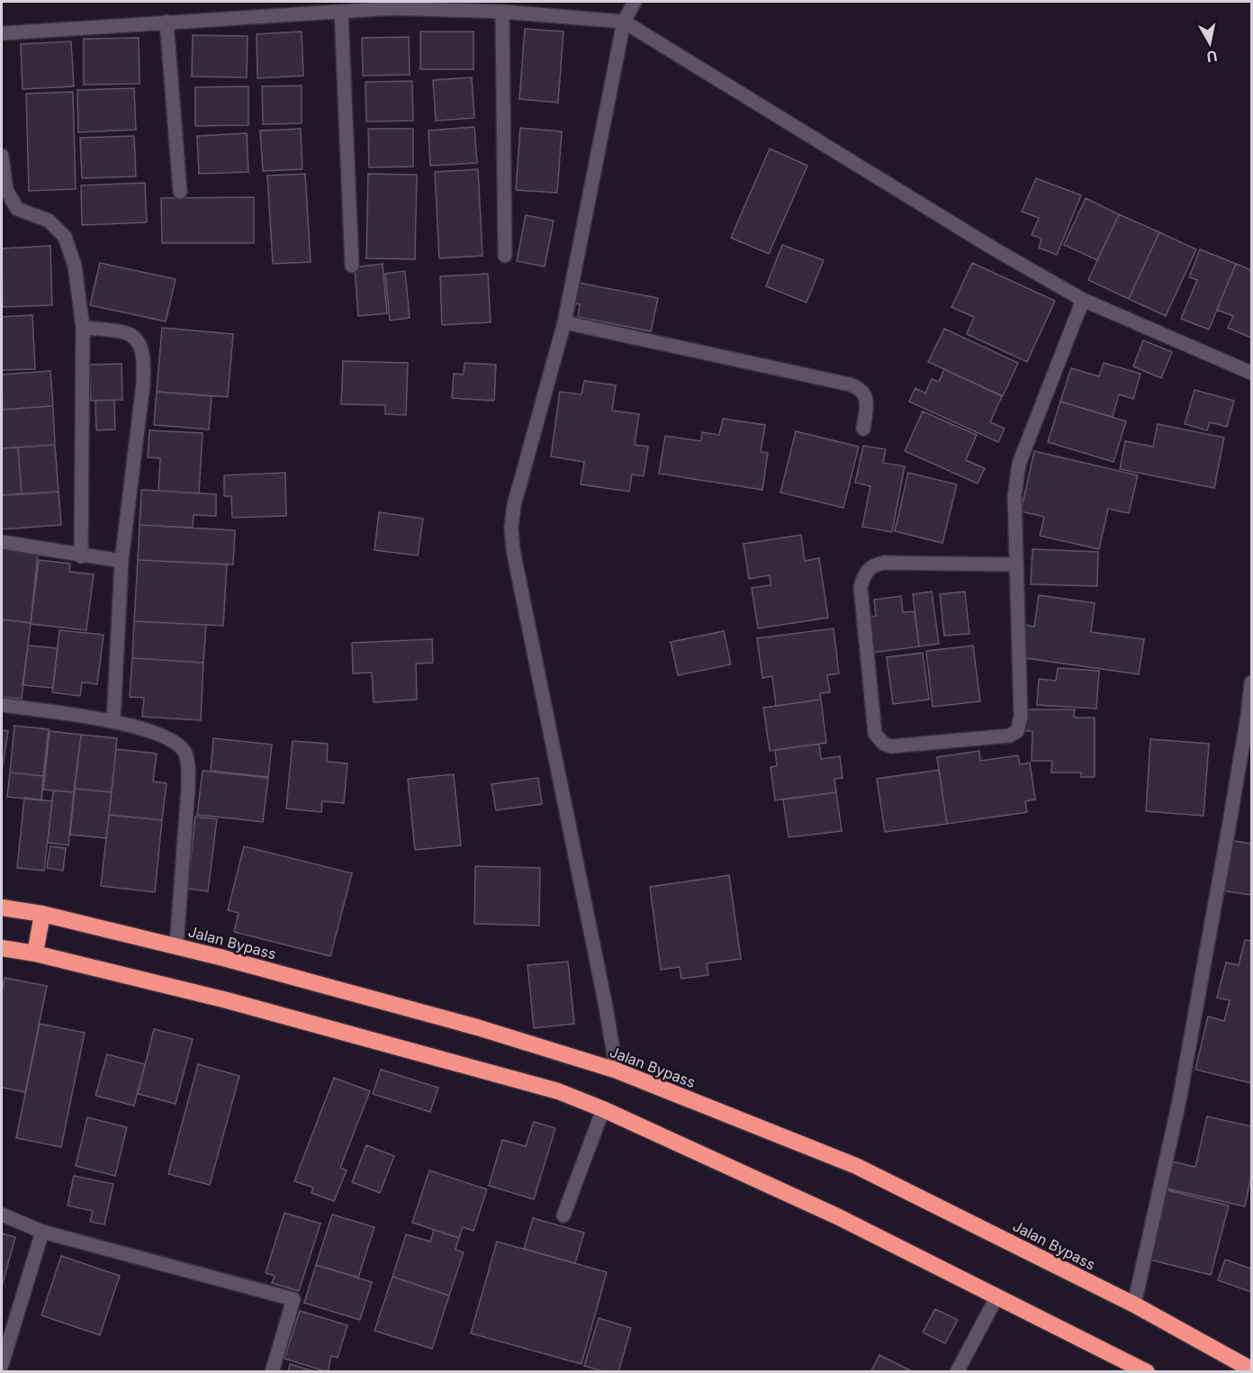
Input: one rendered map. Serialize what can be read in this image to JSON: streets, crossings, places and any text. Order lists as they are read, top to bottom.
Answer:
{
  "streets": {
    "highway": ["Jalan Bypass"]
  },
  "north": "bottom"
}
